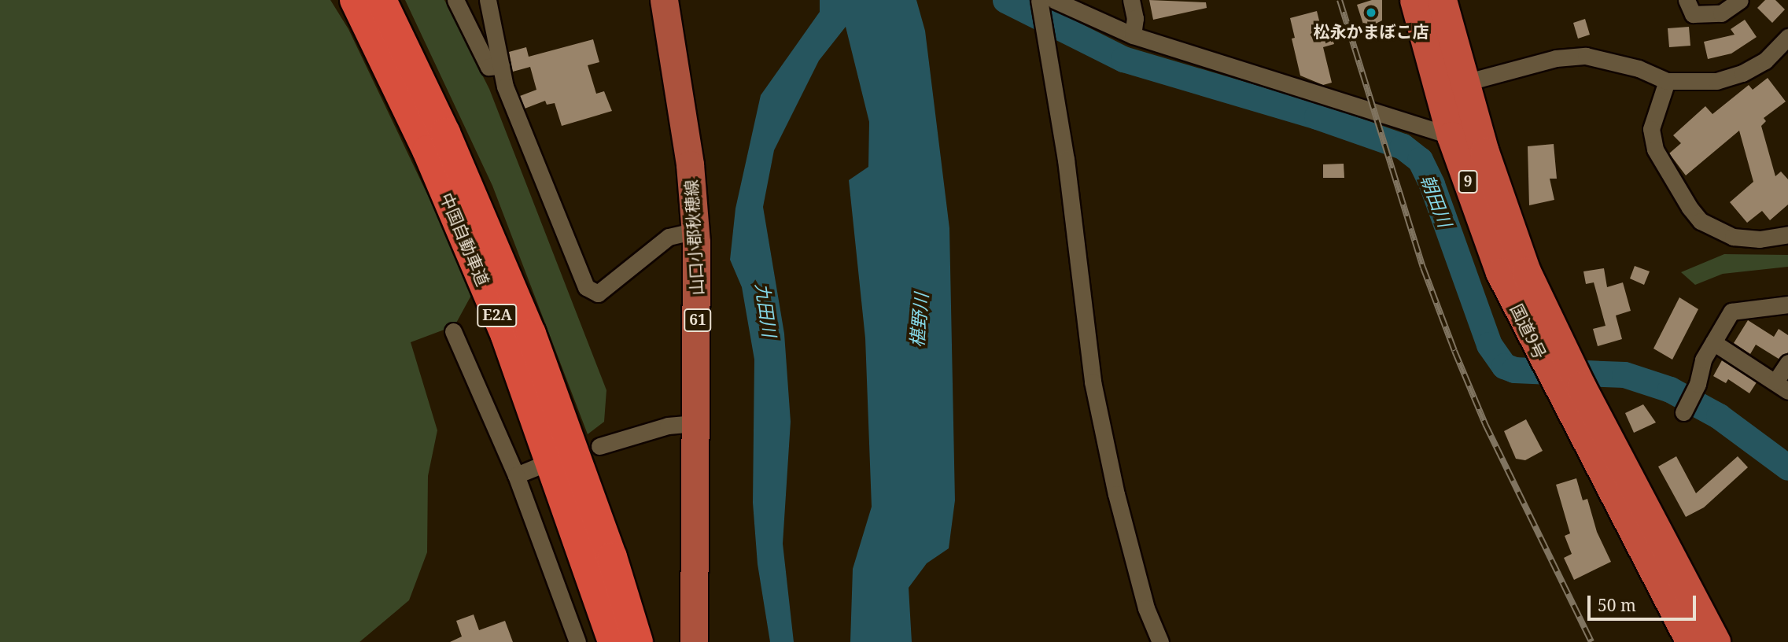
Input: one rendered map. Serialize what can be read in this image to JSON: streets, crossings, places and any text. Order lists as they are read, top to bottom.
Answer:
{
  "streets": {
    "highway": [
      "9",
      "中国自動車道",
      "E2A",
      "国道9号"
    ],
    "main road": ["山口小郡秋穂線", "61"]
  },
  "water": ["朝田川", "九田川", "椹野川"],
  "places": ["松永かまぼこ店"],
  "scale_bar": "50 m"
}
